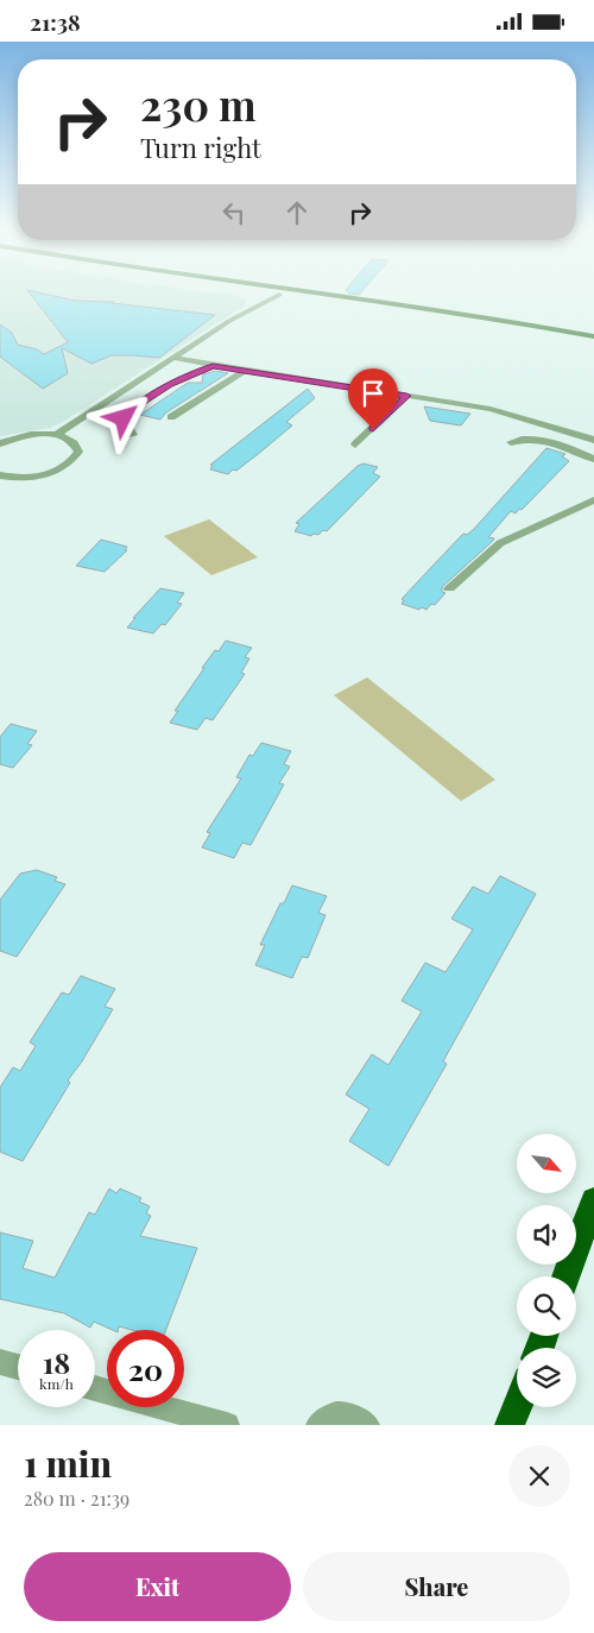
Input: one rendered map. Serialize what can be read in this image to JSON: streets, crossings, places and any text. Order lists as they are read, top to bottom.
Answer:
{
  "north": "bottom right",
  "page": {
    "status": "21:38",
    "turn": ["230 m", "Turn right"],
    "speed": "18 km/h",
    "limit": "20",
    "heading": ["1 min", "280 m · 21:39"],
    "buttons": ["Exit", "Share"]
  }
}
